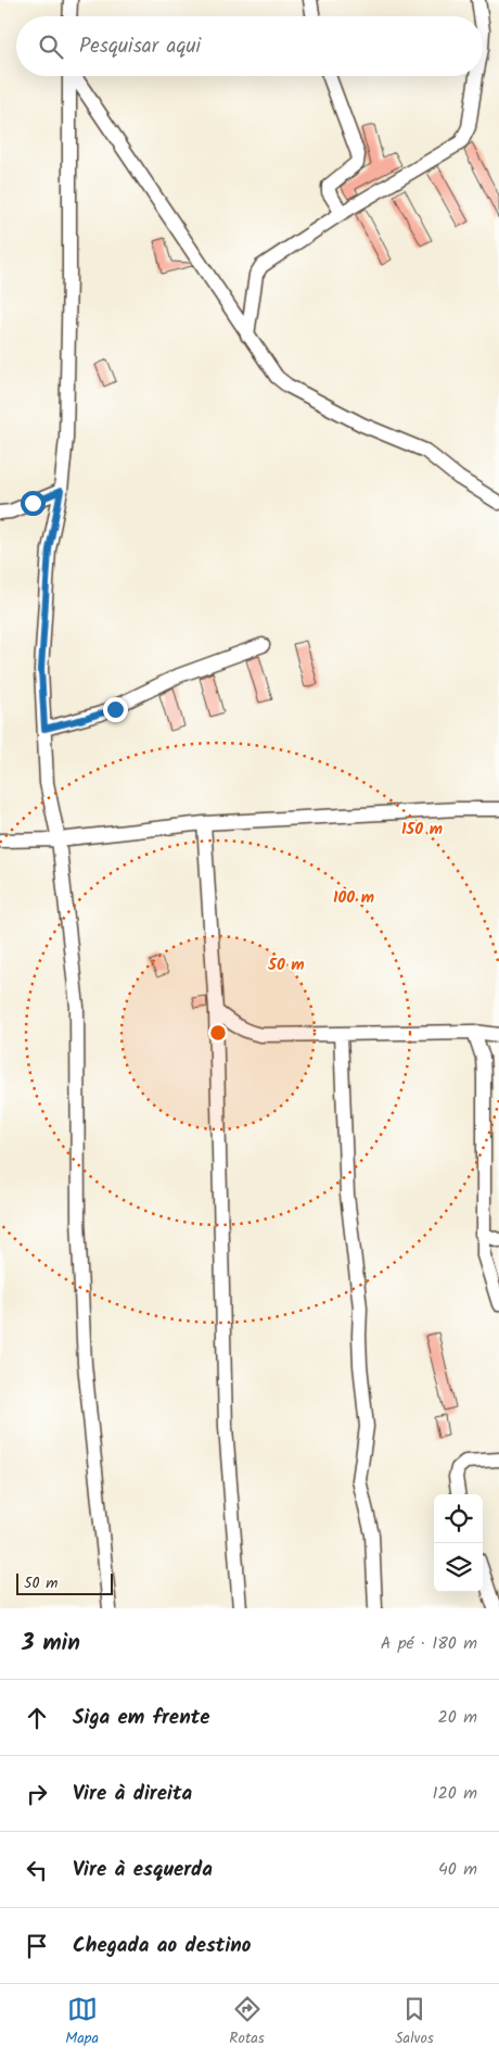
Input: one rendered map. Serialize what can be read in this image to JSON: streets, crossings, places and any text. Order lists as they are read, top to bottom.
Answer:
{
  "scale_bar": "50 m",
  "page": {
    "search": "Pesquisar aqui",
    "scale": "50 m",
    "heading": ["3 min", "A pé · 180 m"],
    "list": [
      ["Siga em frente", "20 m"],
      ["Vire à direita", "120 m"],
      ["Vire à esquerda", "40 m"],
      "Chegada ao destino"
    ],
    "nav": ["Mapa", "Rotas", "Salvos"]
  },
  "rings": ["150 m", "100 m", "50 m"]
}
